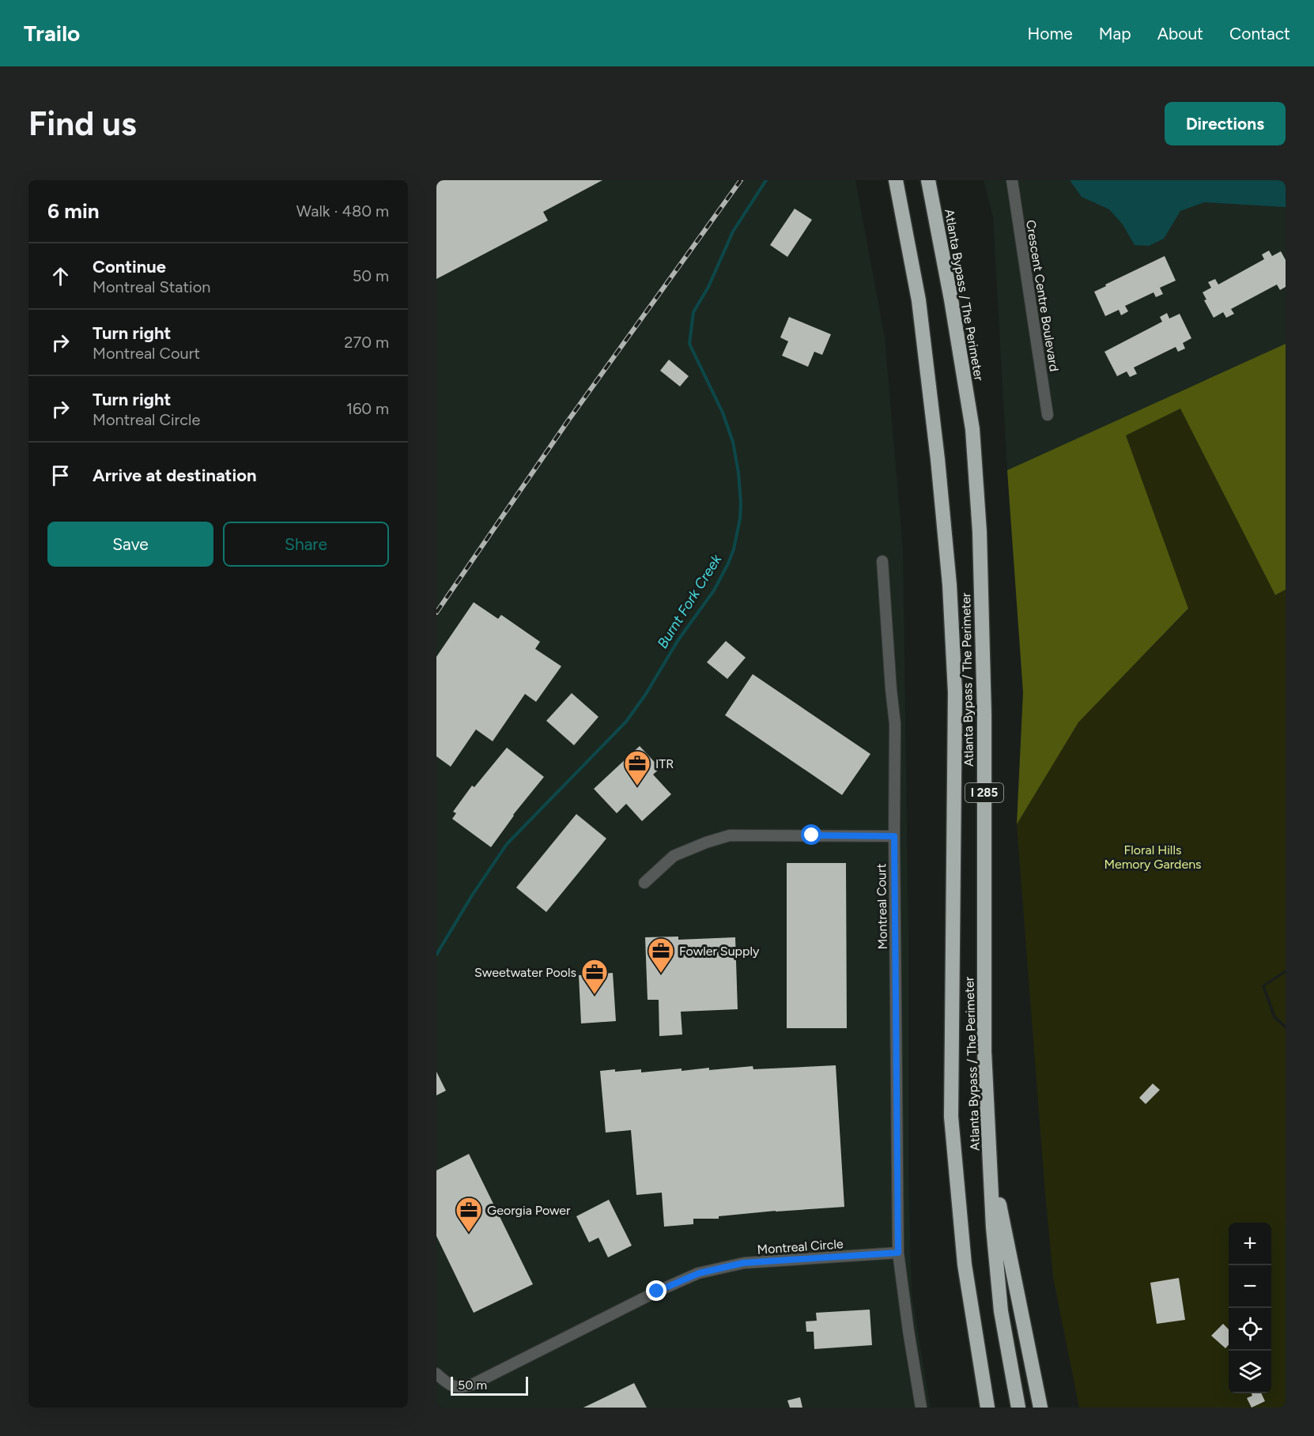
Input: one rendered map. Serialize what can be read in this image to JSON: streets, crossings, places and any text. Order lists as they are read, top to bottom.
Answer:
{
  "streets": {
    "highway": ["Atlanta Bypass / The Perimeter", "I 285"],
    "street": ["Crescent Centre Boulevard", "Montreal Court", "Montreal Circle"]
  },
  "crossings": [
    ["Montreal Court", "Montreal Circle"]
  ],
  "water": ["Burnt Fork Creek"],
  "parks": ["Floral Hills Memory Gardens"],
  "places": {
    "office": [
      "ITR",
      "Fowler Supply",
      "Sweetwater Pools",
      "Georgia Power"
    ]
  },
  "scale_bar": "50 m",
  "page": {
    "header": "Trailo",
    "nav": [
      "Home",
      "Map",
      "About",
      "Contact"
    ],
    "buttons": [
      "Directions",
      ["Save", "Share"]
    ],
    "title": "Find us",
    "heading": ["6 min", "Walk · 480 m"],
    "list": [
      ["Continue", "Montreal Station", "50 m"],
      ["Turn right", "Montreal Court", "270 m"],
      ["Turn right", "Montreal Circle", "160 m"],
      "Arrive at destination"
    ],
    "map_buttons": ["+", "−"],
    "scale": "50 m"
  }
}
